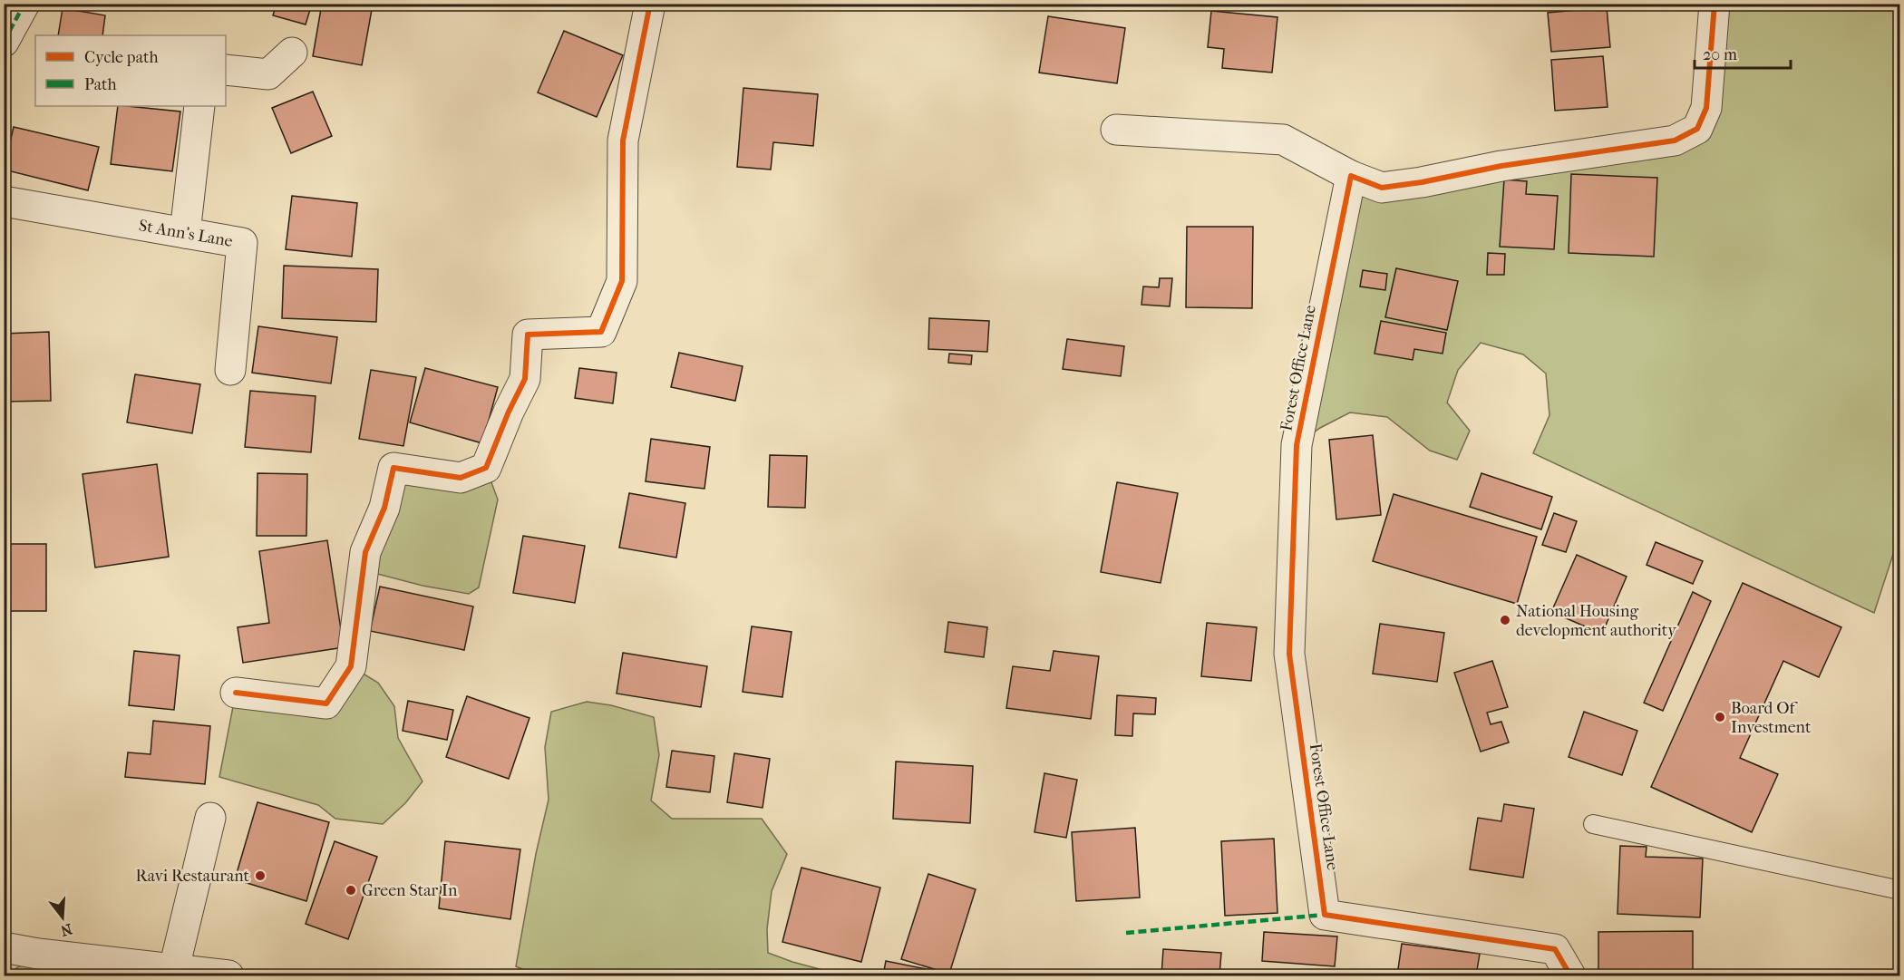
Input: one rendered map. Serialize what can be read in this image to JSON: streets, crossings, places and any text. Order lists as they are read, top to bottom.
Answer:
{
  "streets": {
    "street": ["St Ann's Lane", "Forest Office Lane"]
  },
  "places": [
    "National Housing development authority",
    "Board Of Investment",
    "Ravi Restaurant",
    "Green Star In"
  ],
  "legend": ["Cycle path", "Path"],
  "scale_bar": "20 m",
  "north": "bottom"
}
